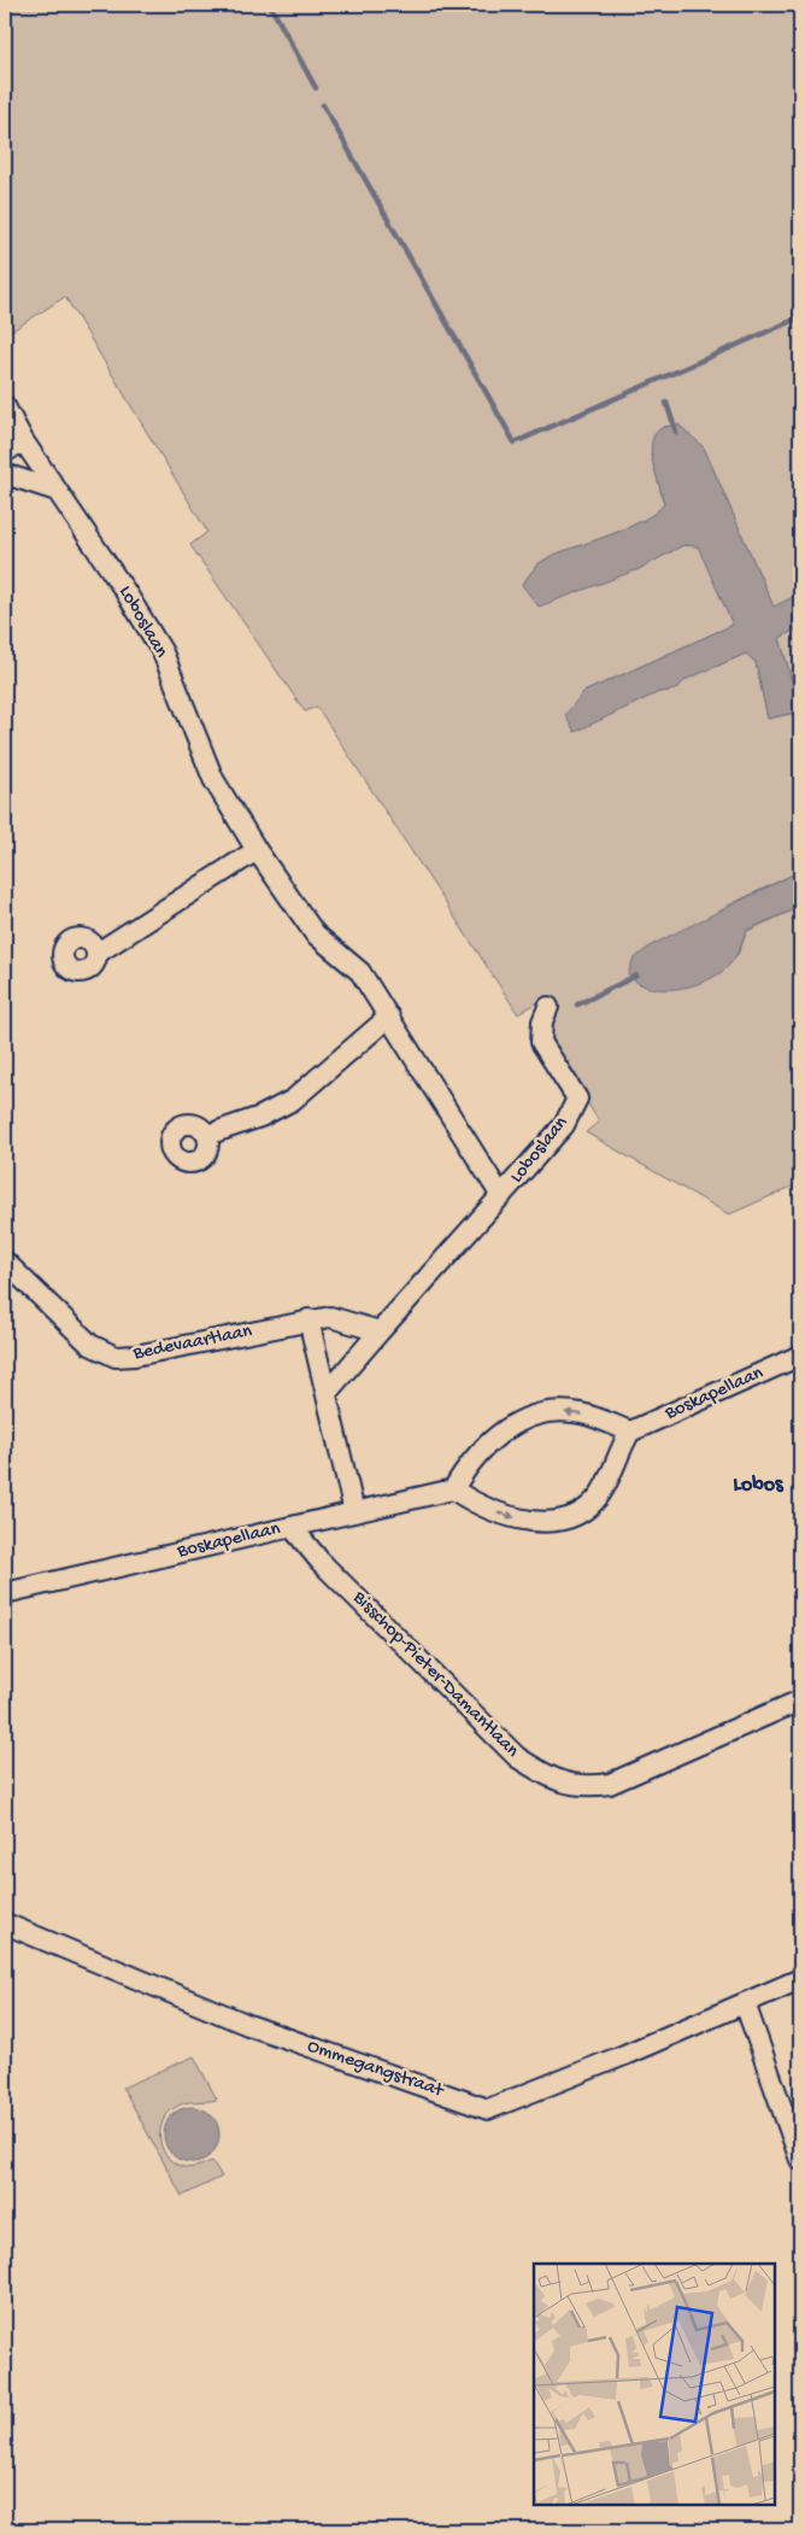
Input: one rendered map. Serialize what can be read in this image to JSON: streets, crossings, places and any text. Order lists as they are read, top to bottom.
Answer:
{
  "streets": {
    "street": [
      "Loboslaan",
      "Bedevaartlaan",
      "Boskapellaan",
      "Bisschop-Pieter-Damantlaan",
      "Ommegangstraat"
    ]
  },
  "crossings": [
    ["Boskapellaan", "Bisschop-Pieter-Damantlaan"]
  ],
  "districts": ["Lobos"]
}
